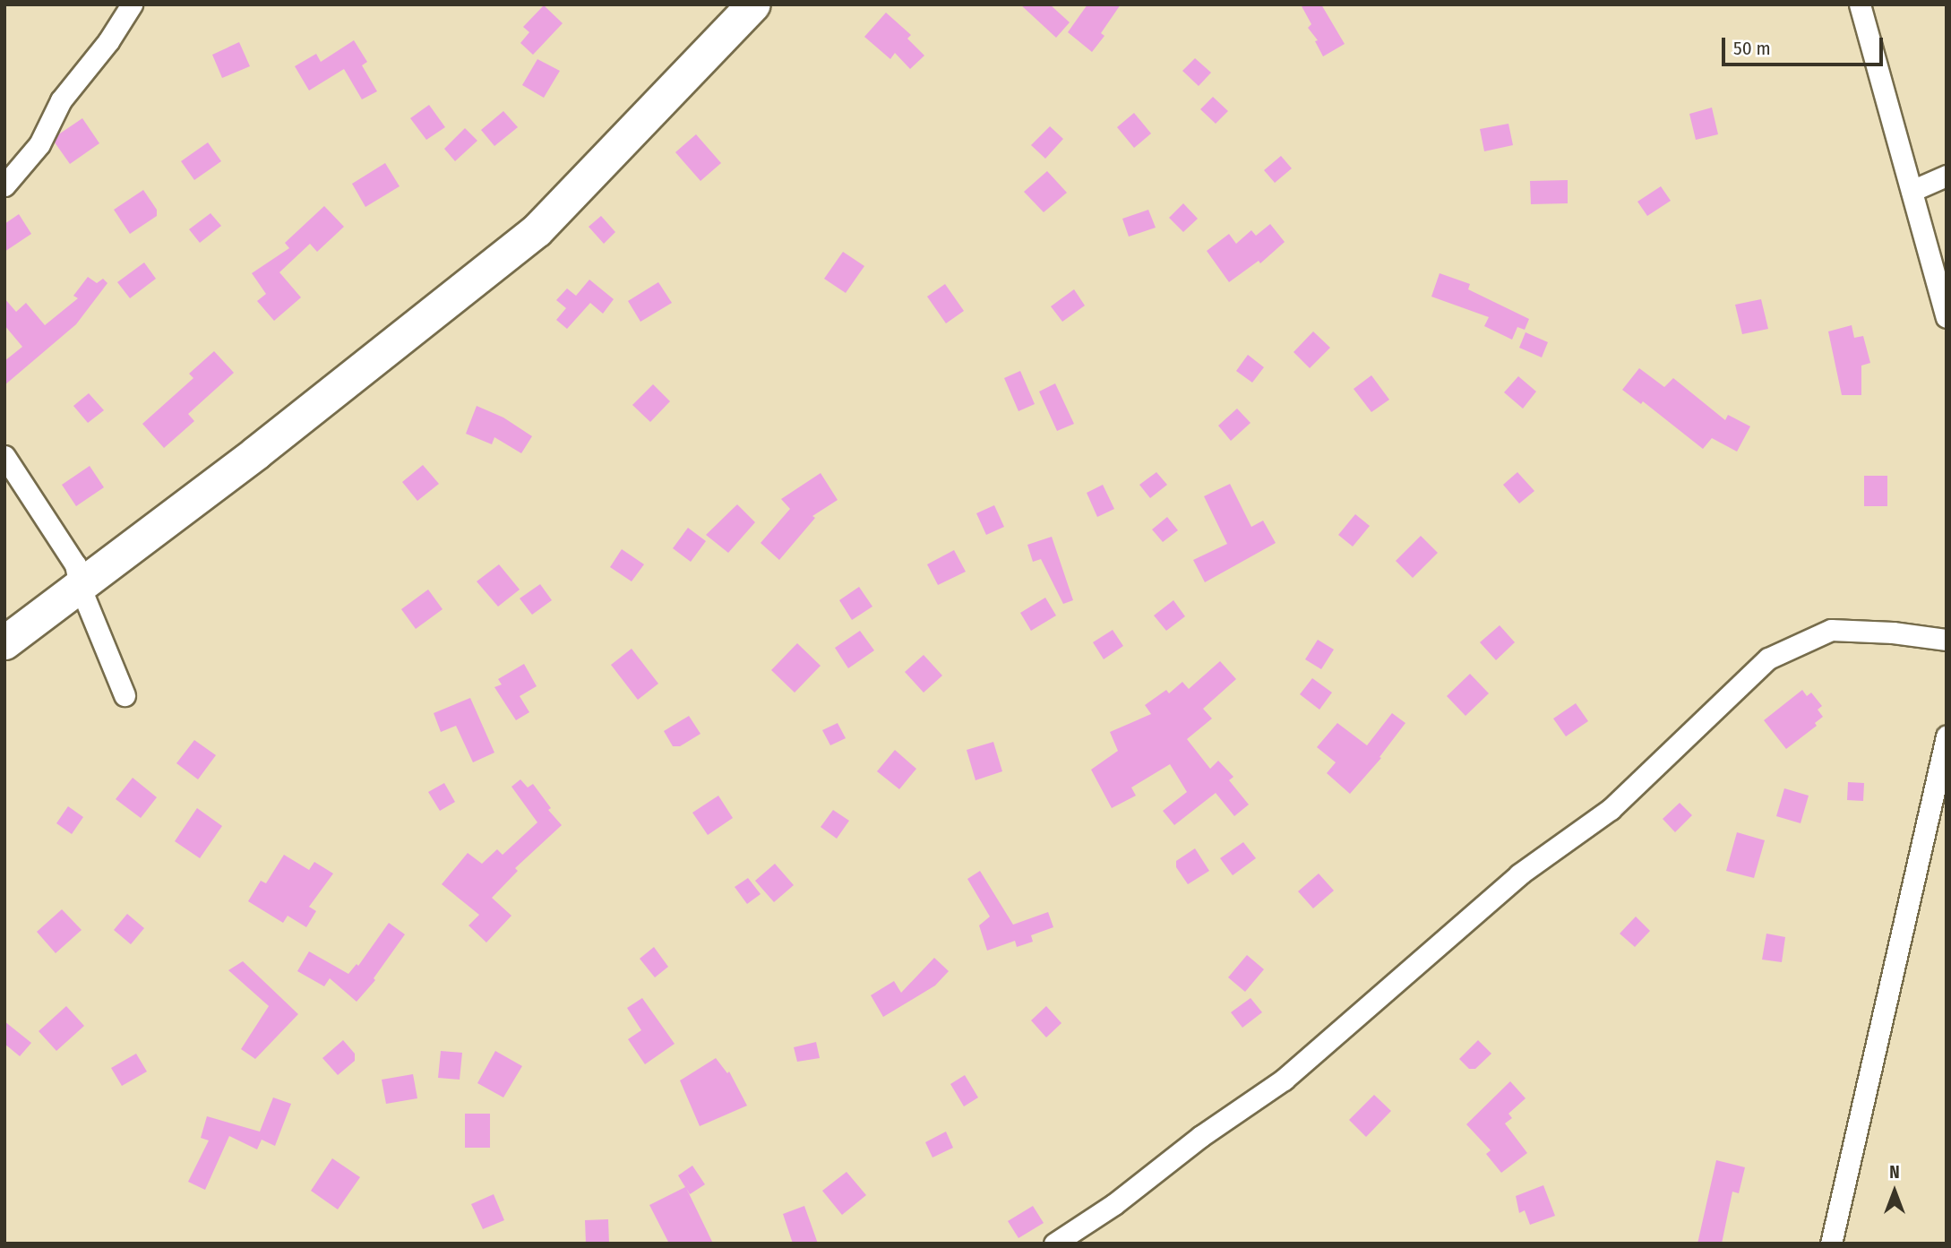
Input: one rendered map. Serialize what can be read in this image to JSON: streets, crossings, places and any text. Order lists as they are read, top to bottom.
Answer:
{
  "scale_bar": "50 m",
  "north": "top"
}
